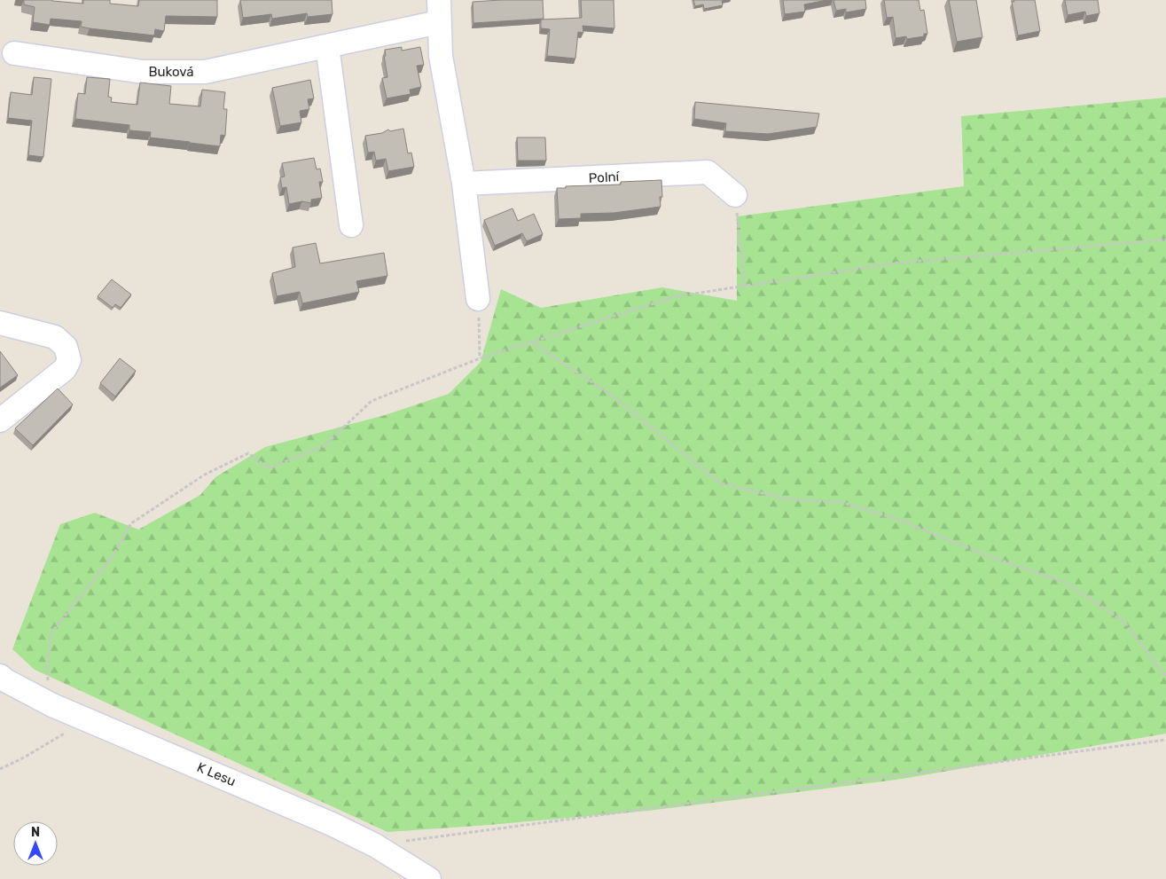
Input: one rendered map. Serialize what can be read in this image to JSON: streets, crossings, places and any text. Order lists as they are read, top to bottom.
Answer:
{
  "streets": {
    "street": ["Buková", "Polní", "K Lesu"]
  },
  "north": "top"
}
